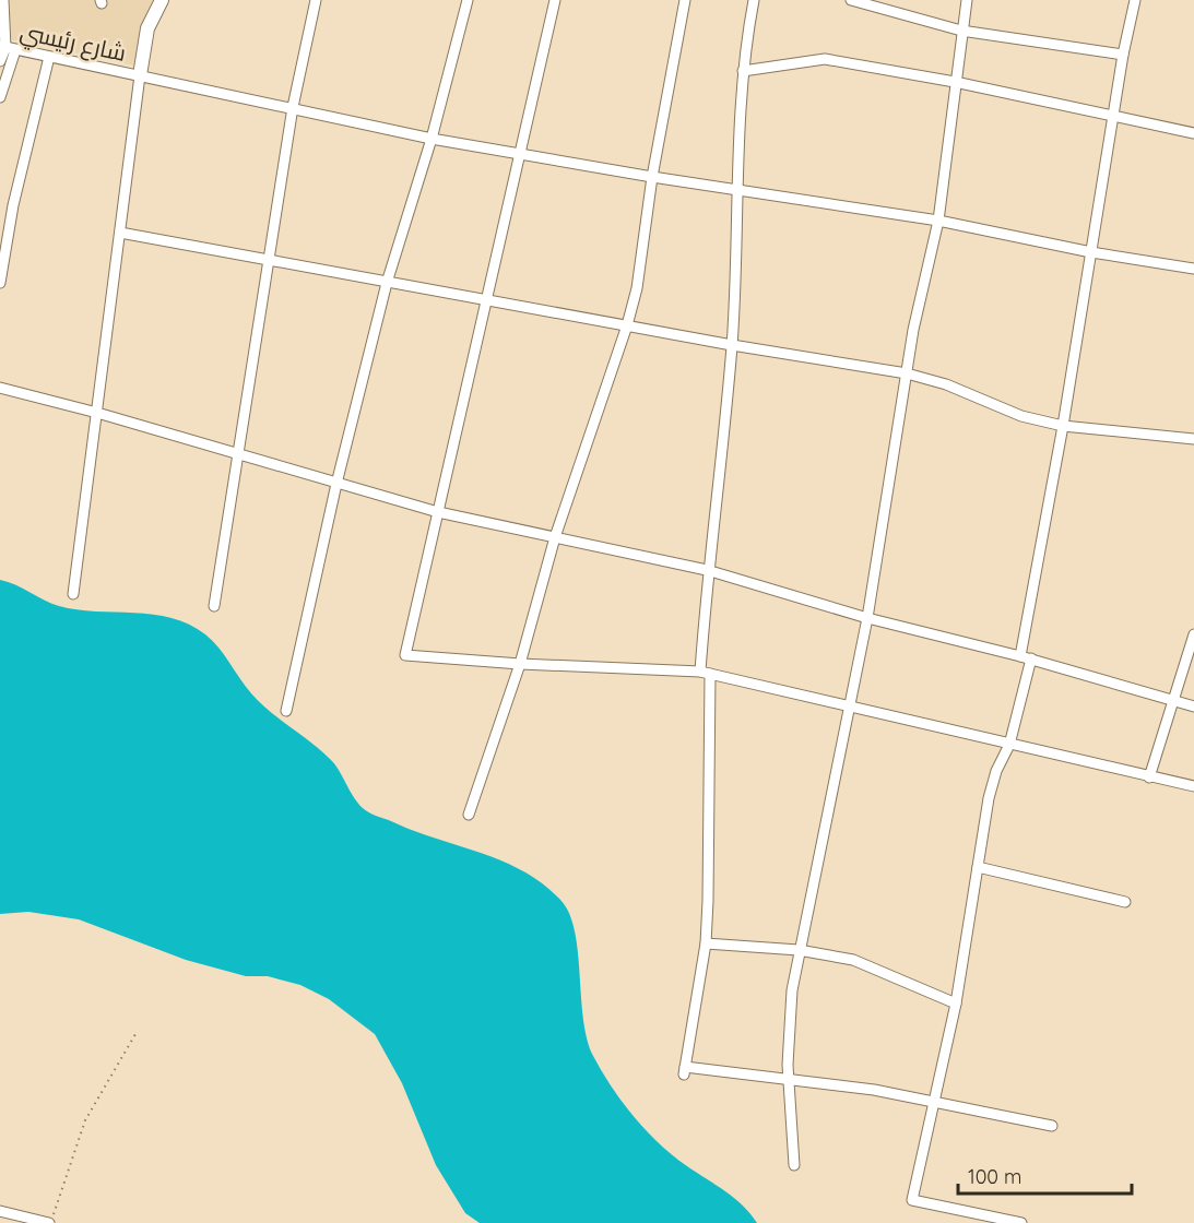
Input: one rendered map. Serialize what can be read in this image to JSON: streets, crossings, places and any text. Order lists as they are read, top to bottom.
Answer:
{
  "streets": {
    "street": ["شارع رئيسي"]
  },
  "scale_bar": "100 m"
}
